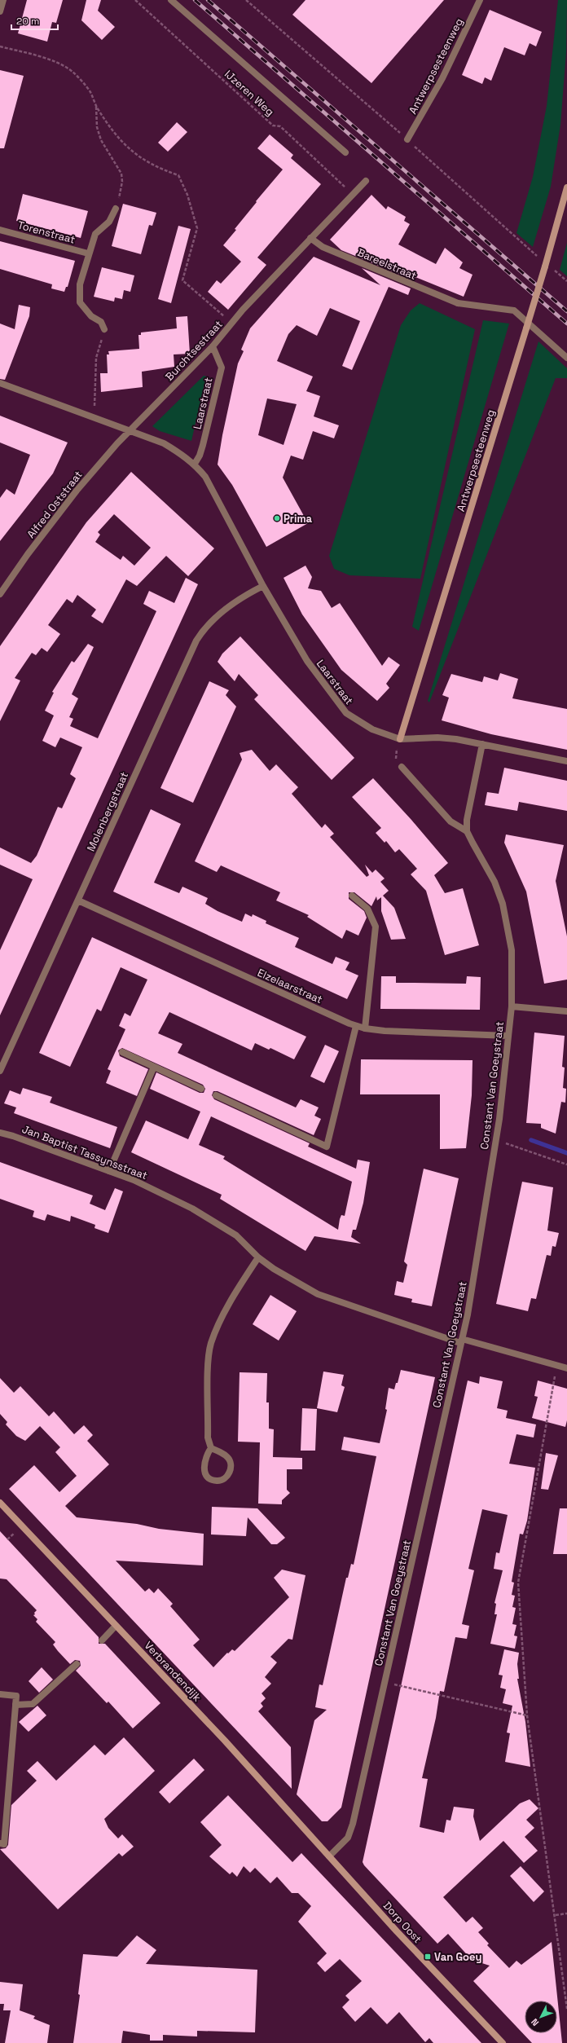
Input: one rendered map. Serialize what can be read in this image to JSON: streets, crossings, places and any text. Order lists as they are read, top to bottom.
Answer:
{
  "streets": {
    "main road": ["Antwerpsesteenweg", "Verbrandendijk", "Dorp Oost"],
    "street": [
      "Torenstraat",
      "Bareelstraat",
      "Burchtsestraat",
      "Laarstraat",
      "Alfred Oststraat",
      "Molenbergstraat",
      "Elzelaarstraat",
      "Constant Van Goeystraat",
      "Jan Baptist Tassynsstraat"
    ],
    "path": ["IJzeren Weg"]
  },
  "crossings": [
    ["Antwerpsesteenweg", "Laarstraat"],
    ["IJzeren Weg", "Burchtsestraat"],
    ["Bareelstraat", "Burchtsestraat"],
    ["Burchtsestraat", "Laarstraat"],
    ["Burchtsestraat", "Alfred Oststraat"],
    ["Laarstraat", "Alfred Oststraat"],
    ["Laarstraat", "Molenbergstraat"],
    ["Laarstraat", "Constant Van Goeystraat"],
    ["Molenbergstraat", "Elzelaarstraat"],
    ["Elzelaarstraat", "Constant Van Goeystraat"],
    ["Constant Van Goeystraat", "Jan Baptist Tassynsstraat"],
    ["Constant Van Goeystraat", "Verbrandendijk"],
    ["Constant Van Goeystraat", "Dorp Oost"],
    ["Verbrandendijk", "Dorp Oost"]
  ],
  "places": {
    "other": ["Prima"],
    "transit": ["Van Goey"]
  },
  "scale_bar": "20 m",
  "north": "bottom left"
}
